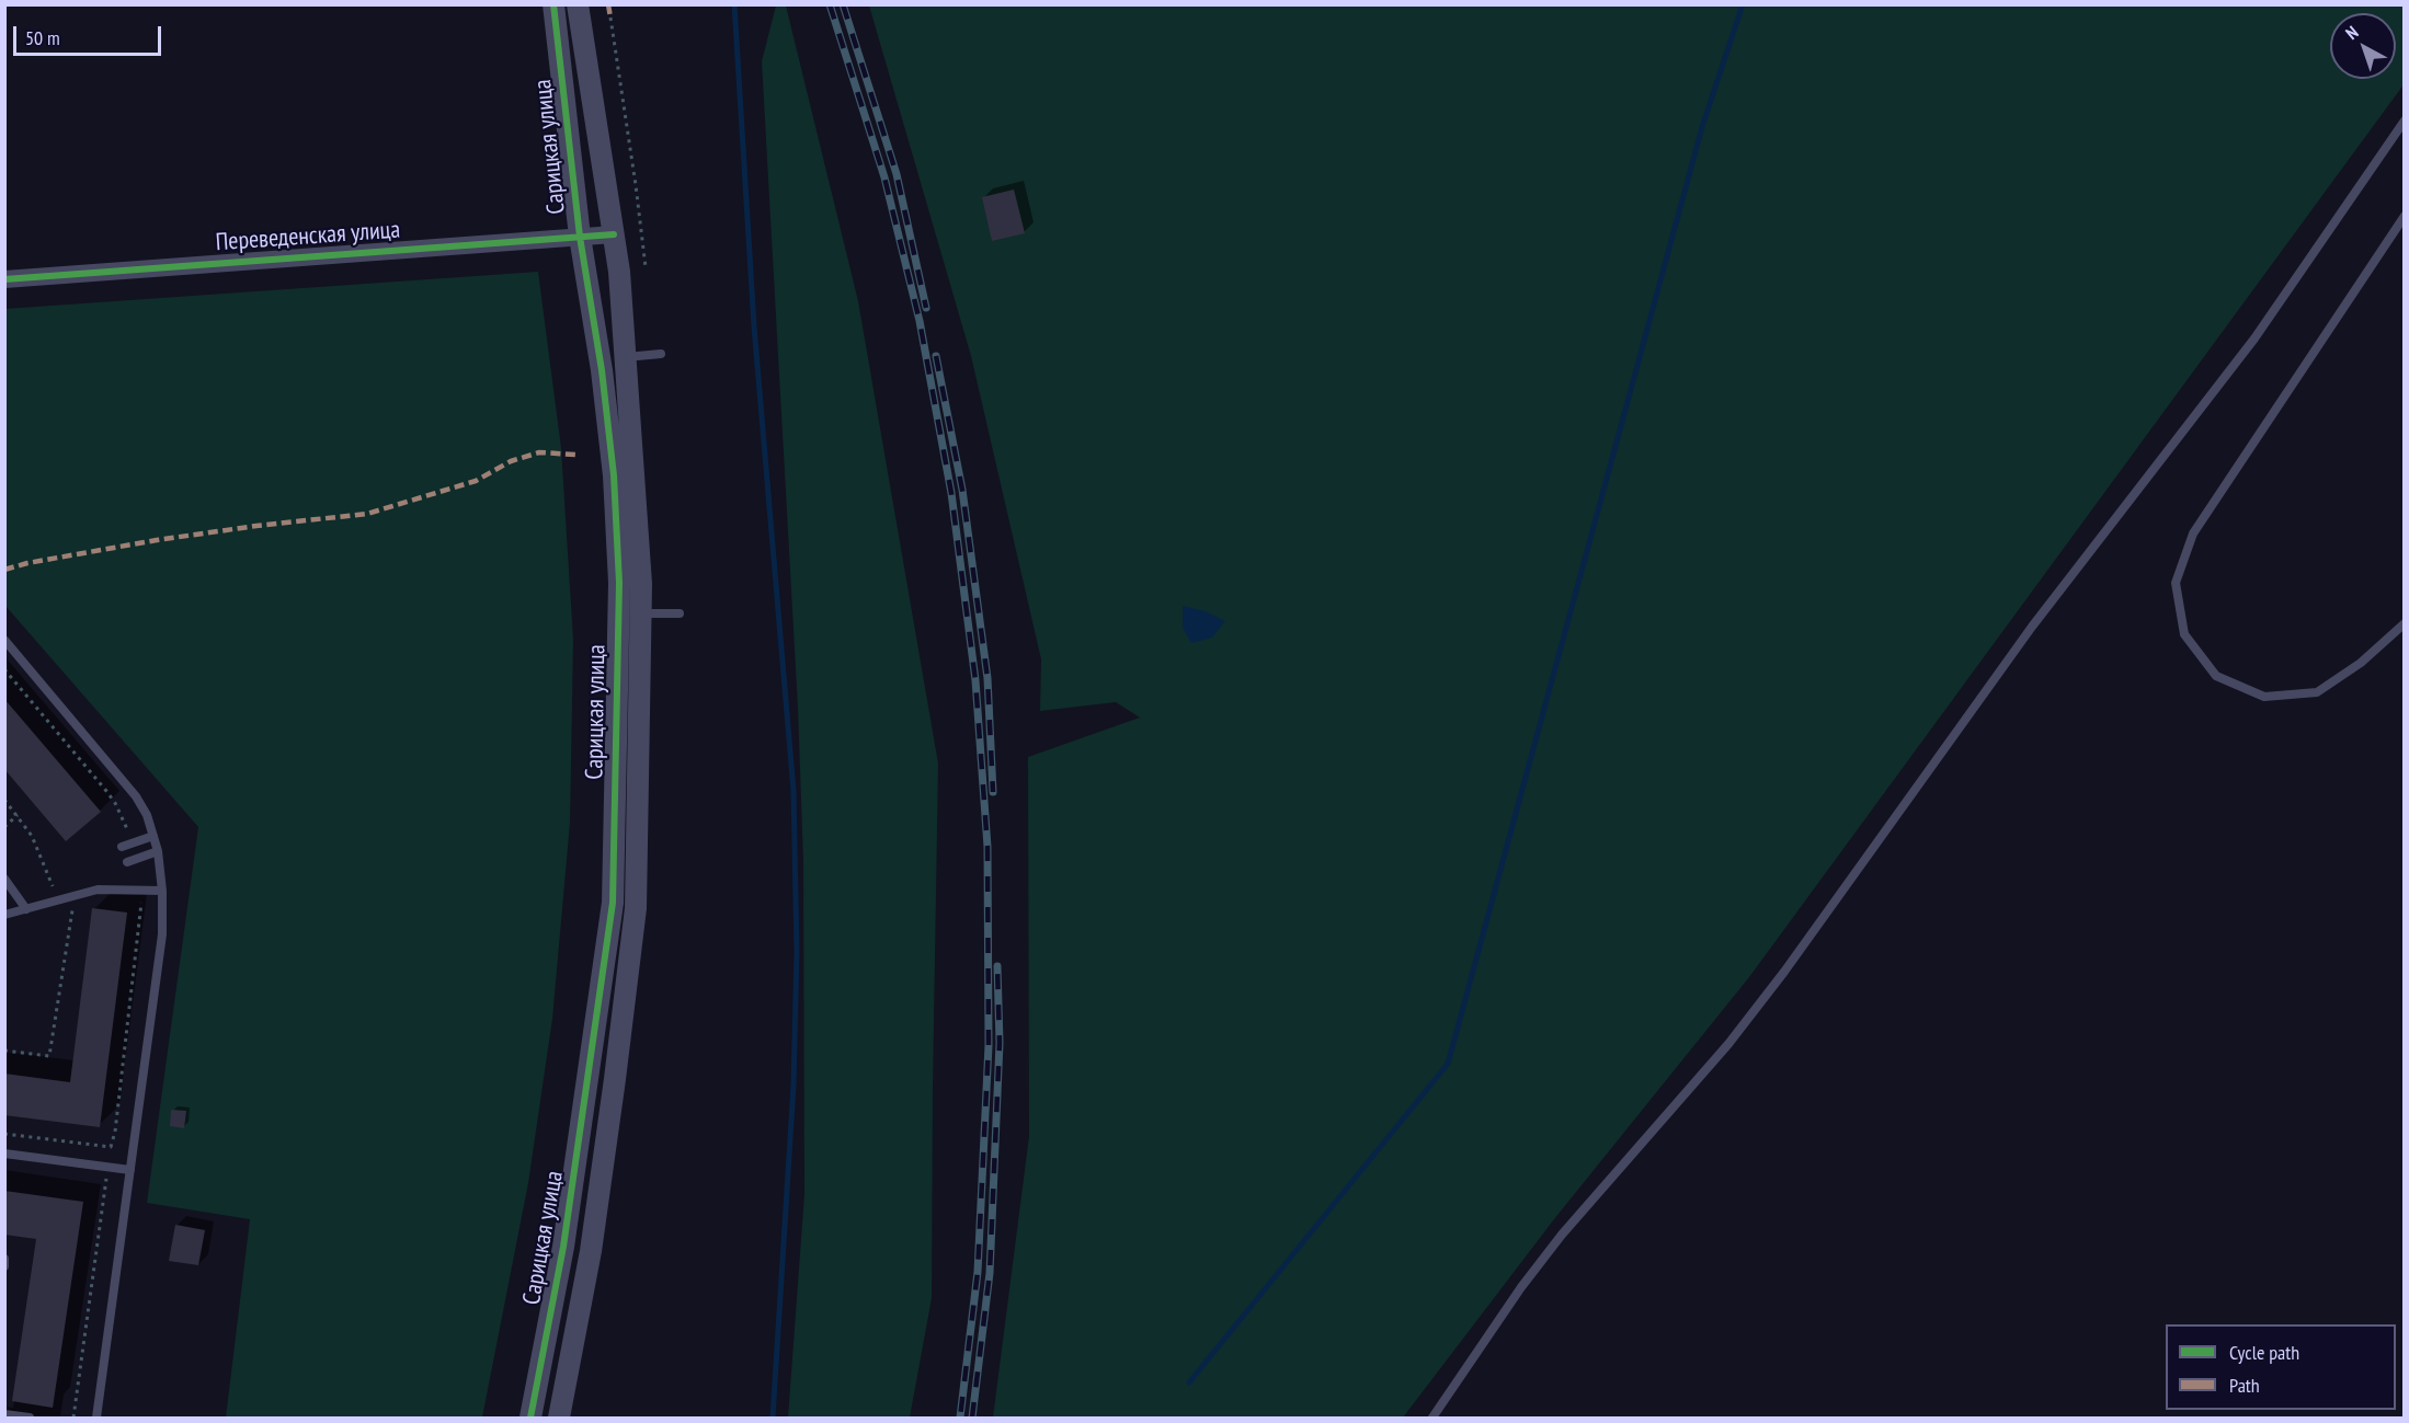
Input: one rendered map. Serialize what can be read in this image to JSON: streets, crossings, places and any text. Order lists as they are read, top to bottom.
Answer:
{
  "streets": {
    "street": ["Сарицкая улица", "Переведенская улица"]
  },
  "crossings": [
    ["Сарицкая улица", "Переведенская улица"]
  ],
  "legend": ["Cycle path", "Path"],
  "scale_bar": "50 m",
  "north": "top left"
}
